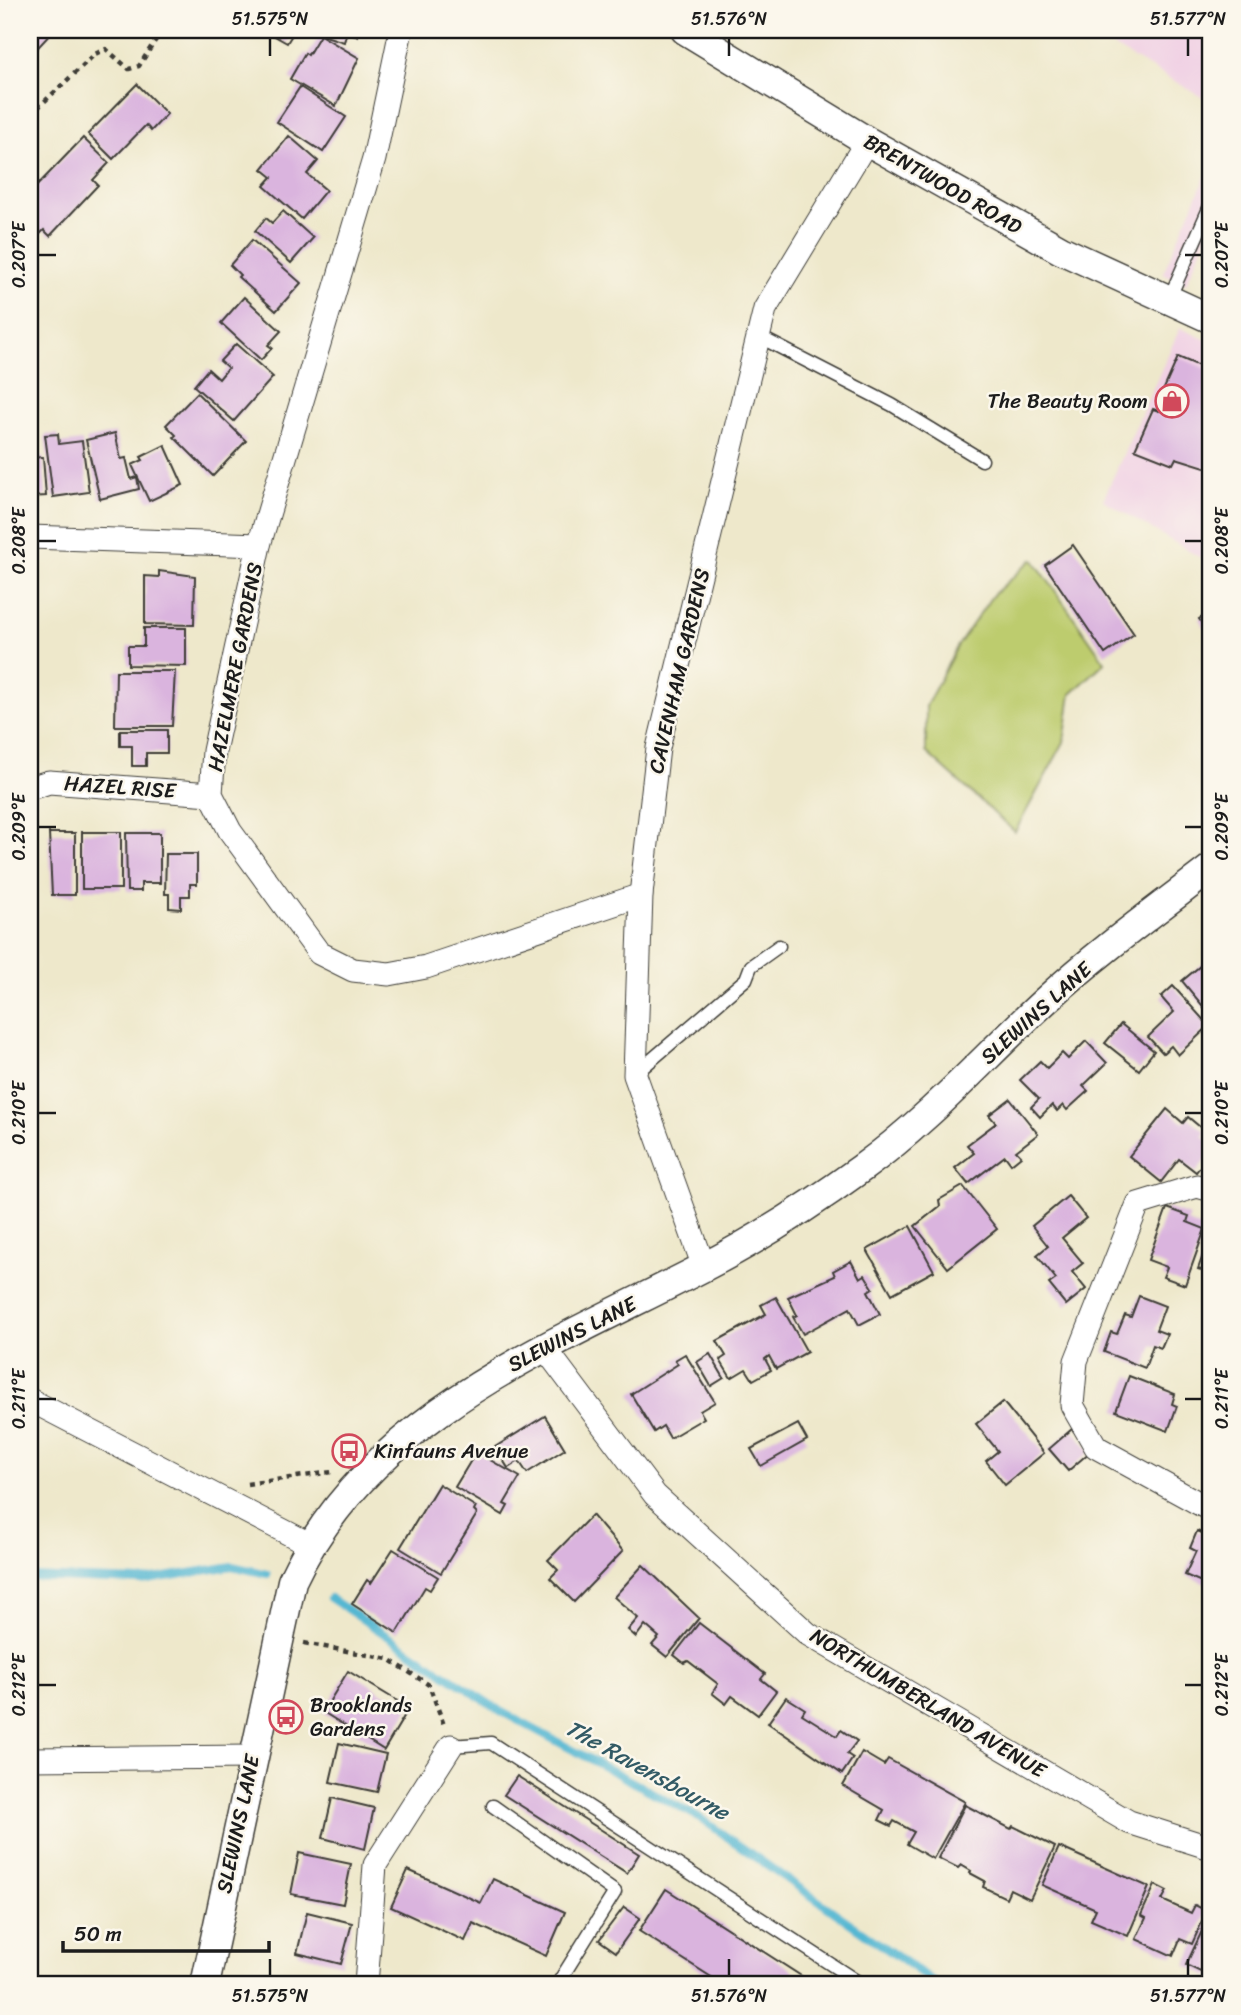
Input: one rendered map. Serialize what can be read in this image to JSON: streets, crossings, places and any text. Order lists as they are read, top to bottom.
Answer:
{
  "streets": {
    "street": [
      "BRENTWOOD ROAD",
      "HAZELMERE GARDENS",
      "CAVENHAM GARDENS",
      "HAZEL RISE",
      "SLEWINS LANE",
      "NORTHUMBERLAND AVENUE"
    ]
  },
  "crossings": [
    ["BRENTWOOD ROAD", "CAVENHAM GARDENS"],
    ["HAZELMERE GARDENS", "CAVENHAM GARDENS"],
    ["HAZELMERE GARDENS", "HAZEL RISE"],
    ["CAVENHAM GARDENS", "SLEWINS LANE"],
    ["SLEWINS LANE", "NORTHUMBERLAND AVENUE"]
  ],
  "water": ["The Ravensbourne"],
  "places": {
    "shop": ["The Beauty Room"],
    "bus stop": ["Kinfauns Avenue", "Brooklands Gardens"]
  },
  "scale_bar": "50 m",
  "coordinates": [
    "51.575°N",
    "51.576°N",
    "51.577°N",
    "0.207°E",
    "0.208°E",
    "0.209°E",
    "0.210°E",
    "0.211°E",
    "0.212°E"
  ]
}
